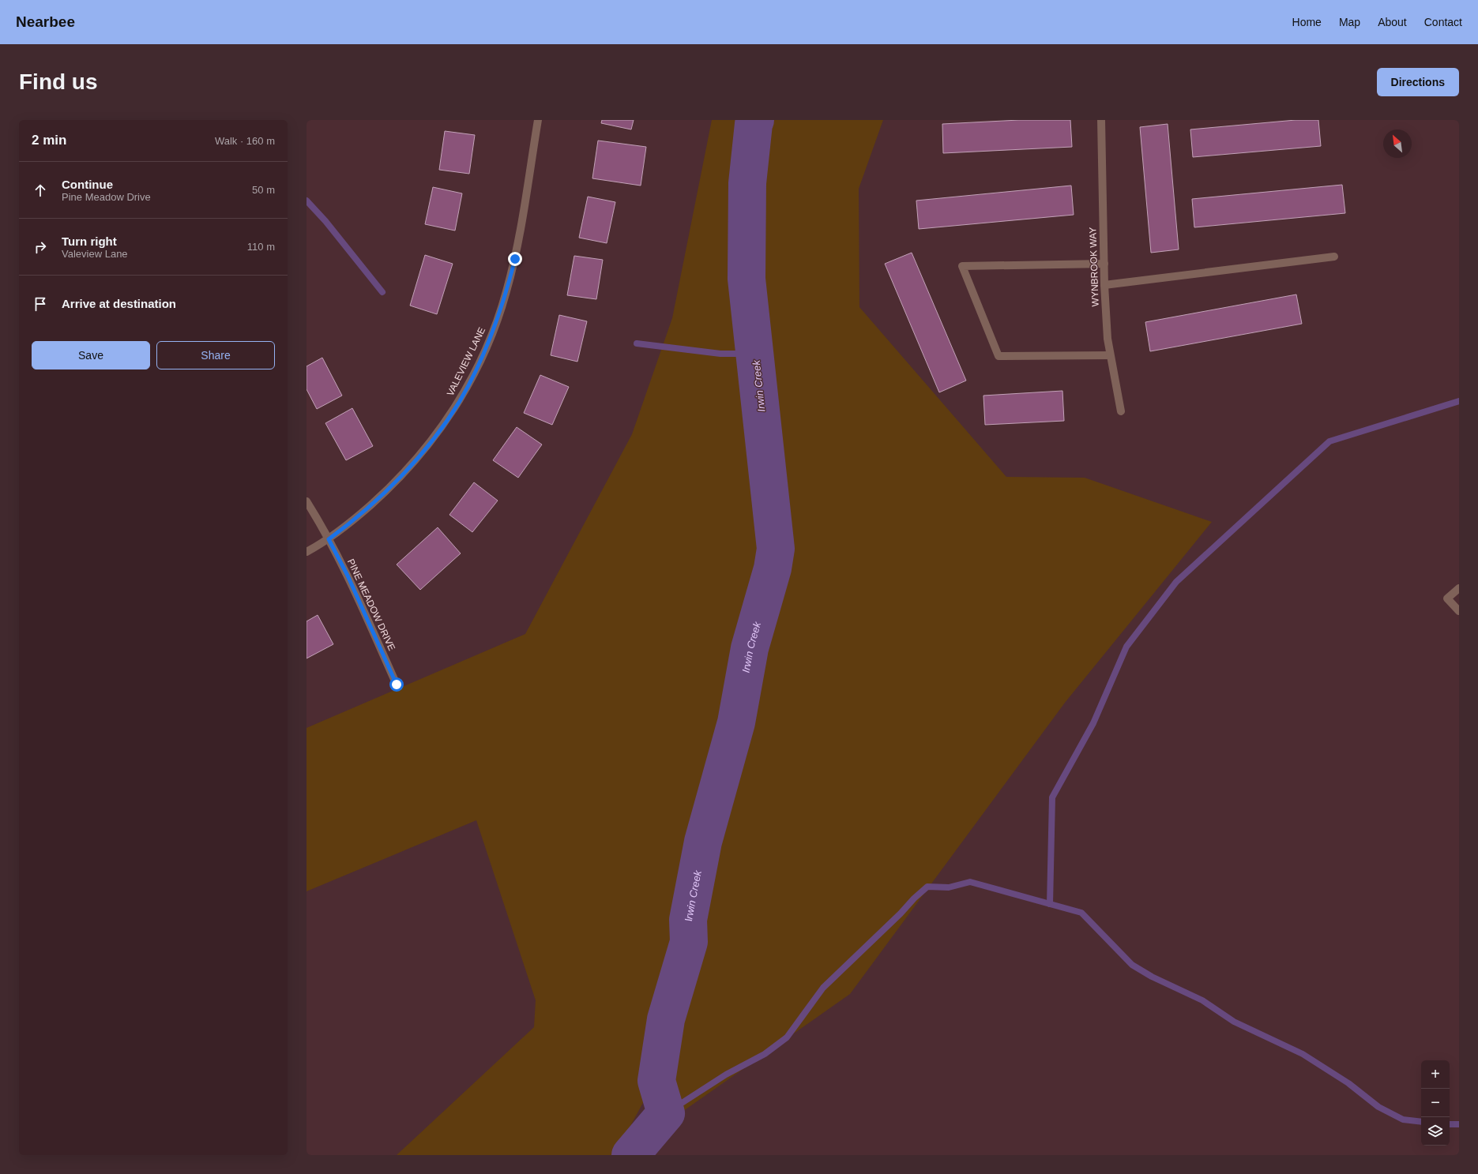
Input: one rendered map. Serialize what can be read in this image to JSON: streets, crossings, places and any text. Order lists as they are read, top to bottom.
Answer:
{
  "streets": {
    "street": ["WYNBROOK WAY", "VALEVIEW LANE", "PINE MEADOW DRIVE"]
  },
  "crossings": [
    ["VALEVIEW LANE", "PINE MEADOW DRIVE"]
  ],
  "water": ["Irwin Creek"],
  "north": "top left",
  "page": {
    "header": "Nearbee",
    "nav": [
      "Home",
      "Map",
      "About",
      "Contact"
    ],
    "buttons": [
      "Directions",
      ["Save", "Share"]
    ],
    "title": "Find us",
    "heading": ["2 min", "Walk · 160 m"],
    "list": [
      ["Continue", "Pine Meadow Drive", "50 m"],
      ["Turn right", "Valeview Lane", "110 m"],
      "Arrive at destination"
    ],
    "map_buttons": ["+", "−"]
  }
}
